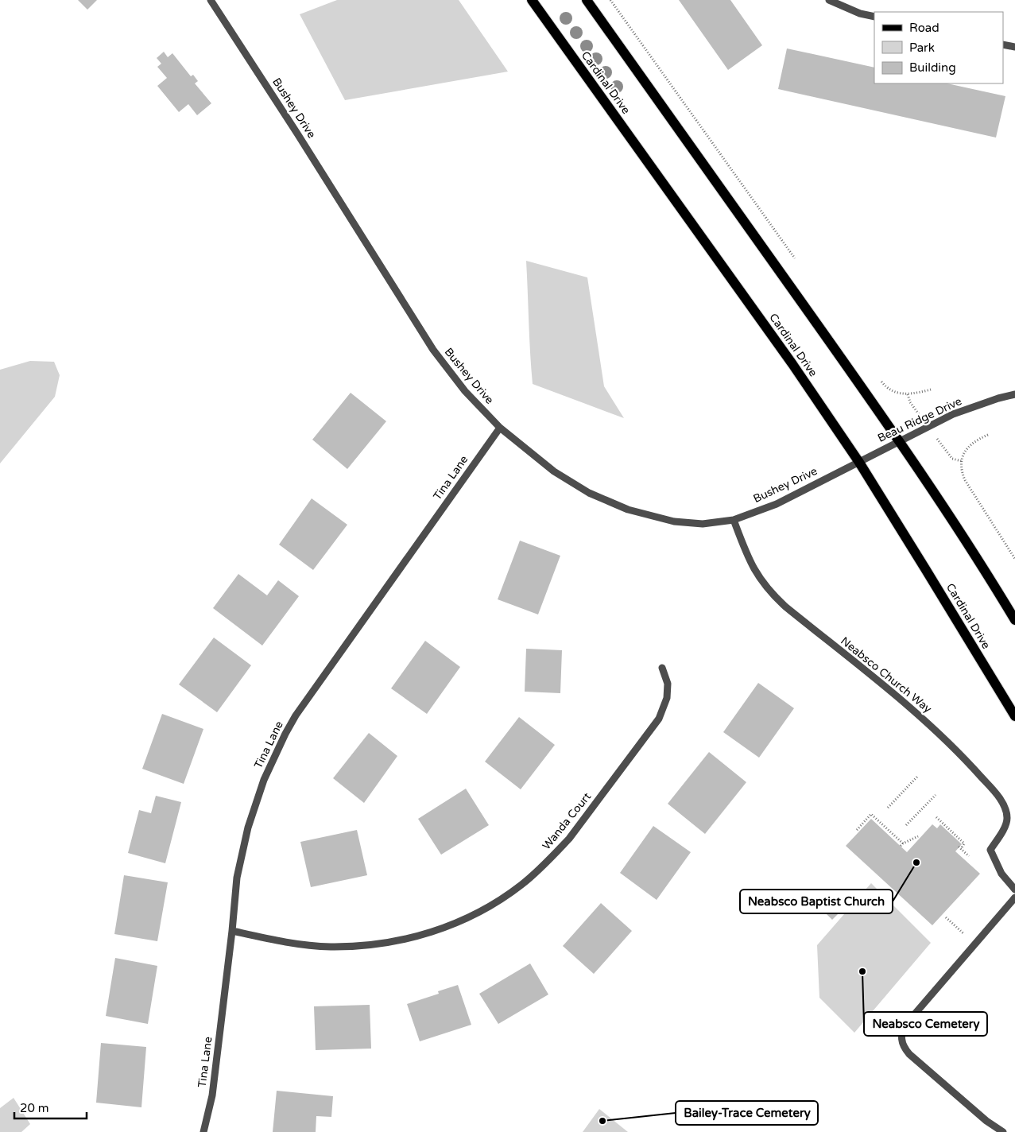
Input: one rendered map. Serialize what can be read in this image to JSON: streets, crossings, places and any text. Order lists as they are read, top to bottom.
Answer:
{
  "streets": {
    "main road": ["Cardinal Drive"],
    "street": [
      "Bushey Drive",
      "Beau Ridge Drive",
      "Tina Lane",
      "Neabsco Church Way",
      "Wanda Court"
    ]
  },
  "crossings": [
    ["Cardinal Drive", "Bushey Drive"],
    ["Cardinal Drive", "Beau Ridge Drive"],
    ["Bushey Drive", "Beau Ridge Drive"],
    ["Bushey Drive", "Tina Lane"],
    ["Bushey Drive", "Neabsco Church Way"],
    ["Tina Lane", "Wanda Court"]
  ],
  "places": ["Neabsco Baptist Church", "Neabsco Cemetery", "Bailey-Trace Cemetery"],
  "legend": ["Road", "Park", "Building"],
  "scale_bar": "20 m"
}
